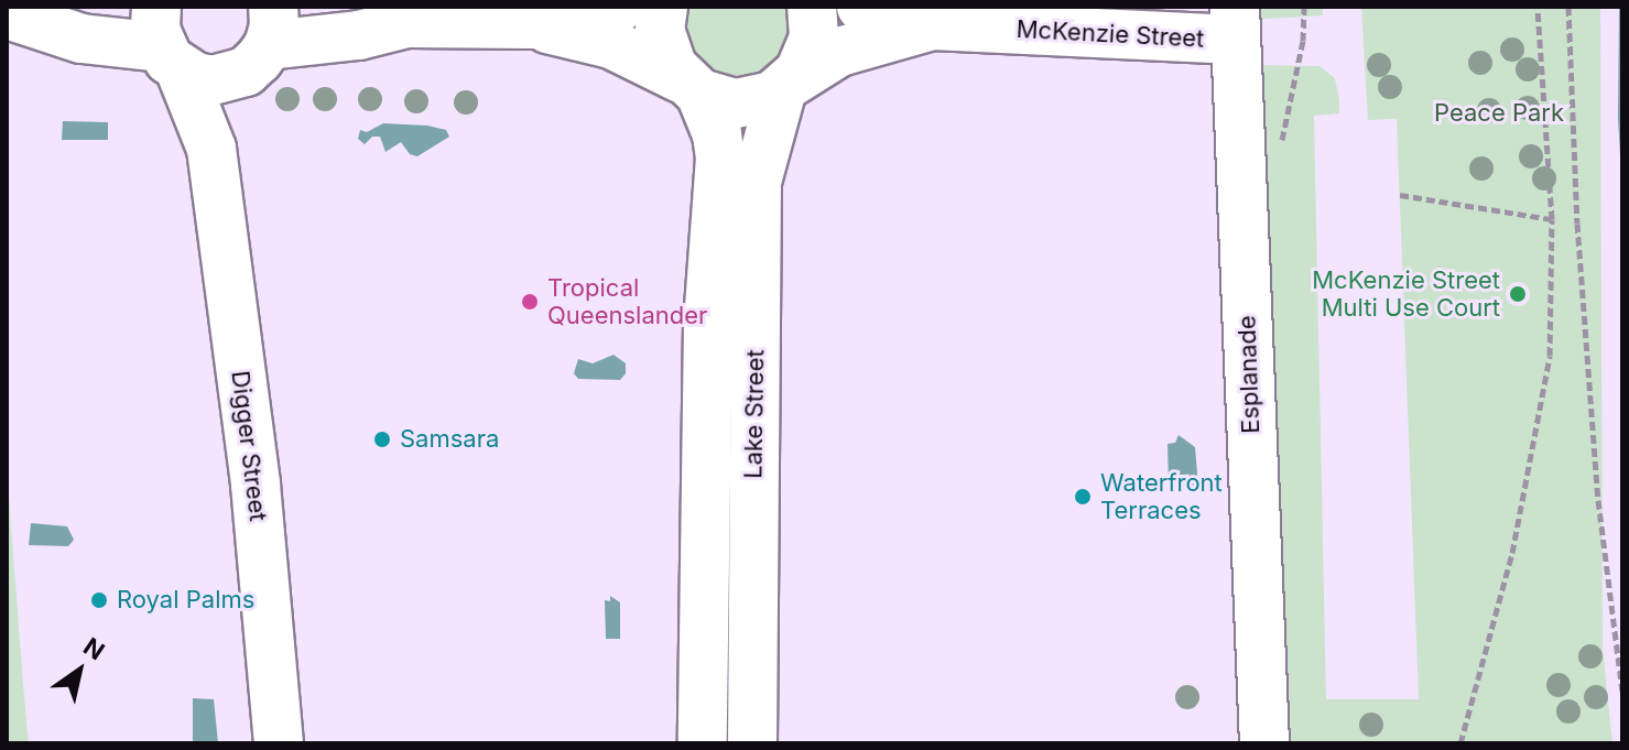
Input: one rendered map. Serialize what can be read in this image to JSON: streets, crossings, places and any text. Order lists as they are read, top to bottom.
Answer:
{
  "streets": {
    "street": [
      "McKenzie Street",
      "Esplanade",
      "Lake Street",
      "Digger Street"
    ]
  },
  "crossings": [
    ["McKenzie Street", "Esplanade"],
    ["McKenzie Street", "Lake Street"]
  ],
  "parks": ["Peace Park"],
  "places": [
    "McKenzie Street Multi Use Court",
    "Tropical Queenslander",
    "Samsara",
    "Waterfront Terraces",
    "Royal Palms"
  ],
  "north": "top right"
}
